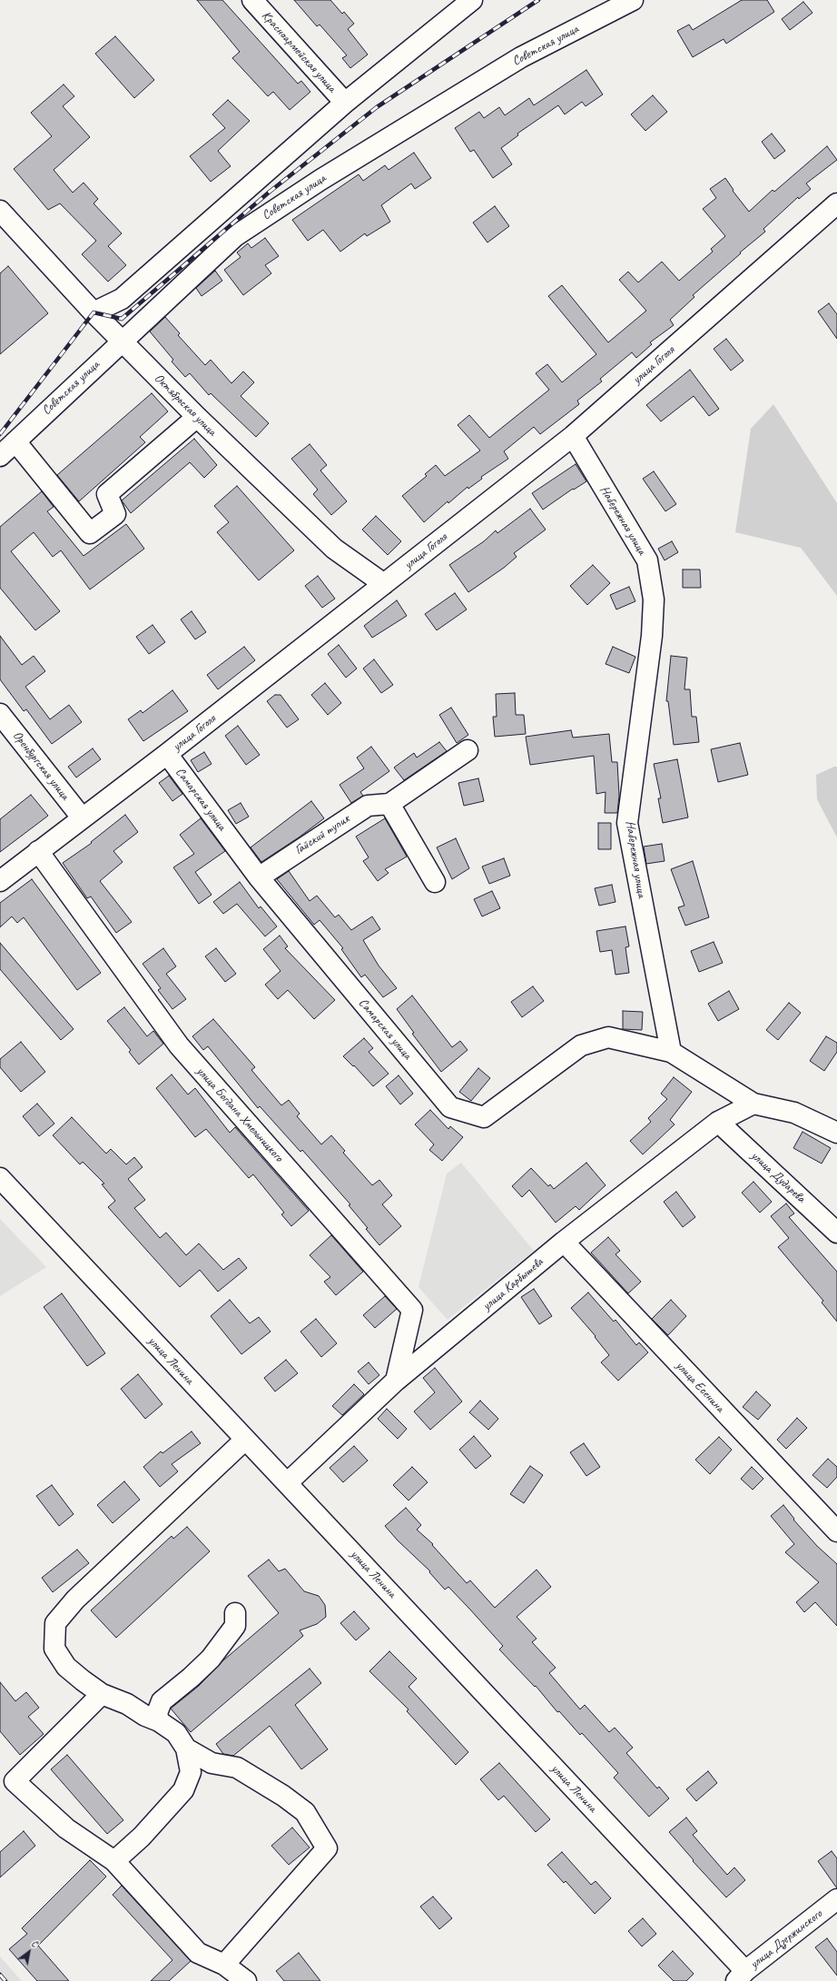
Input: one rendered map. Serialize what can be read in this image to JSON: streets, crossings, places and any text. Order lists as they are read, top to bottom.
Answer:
{
  "streets": {
    "street": [
      "Советская улица",
      "Красноармейская улица",
      "улица Гоголя",
      "Октябрьская улица",
      "Набережная улица",
      "Оренбургская улица",
      "Самарская улица",
      "Гайский тупик",
      "улица Богдана Хмельницкого",
      "улица Дударева",
      "улица Карбышева",
      "улица Ленина",
      "улица Есенина",
      "улица Дзержинского"
    ]
  },
  "crossings": [
    ["Советская улица", "Октябрьская улица"],
    ["улица Гоголя", "Октябрьская улица"],
    ["улица Гоголя", "Набережная улица"],
    ["улица Гоголя", "Оренбургская улица"],
    ["улица Гоголя", "Самарская улица"],
    ["улица Гоголя", "улица Богдана Хмельницкого"],
    ["Набережная улица", "Самарская улица"],
    ["Самарская улица", "Гайский тупик"],
    ["улица Богдана Хмельницкого", "улица Карбышева"],
    ["улица Дударева", "улица Карбышева"],
    ["улица Карбышева", "улица Ленина"],
    ["улица Карбышева", "улица Есенина"],
    ["улица Ленина", "улица Дзержинского"]
  ],
  "north": "top right"
}
